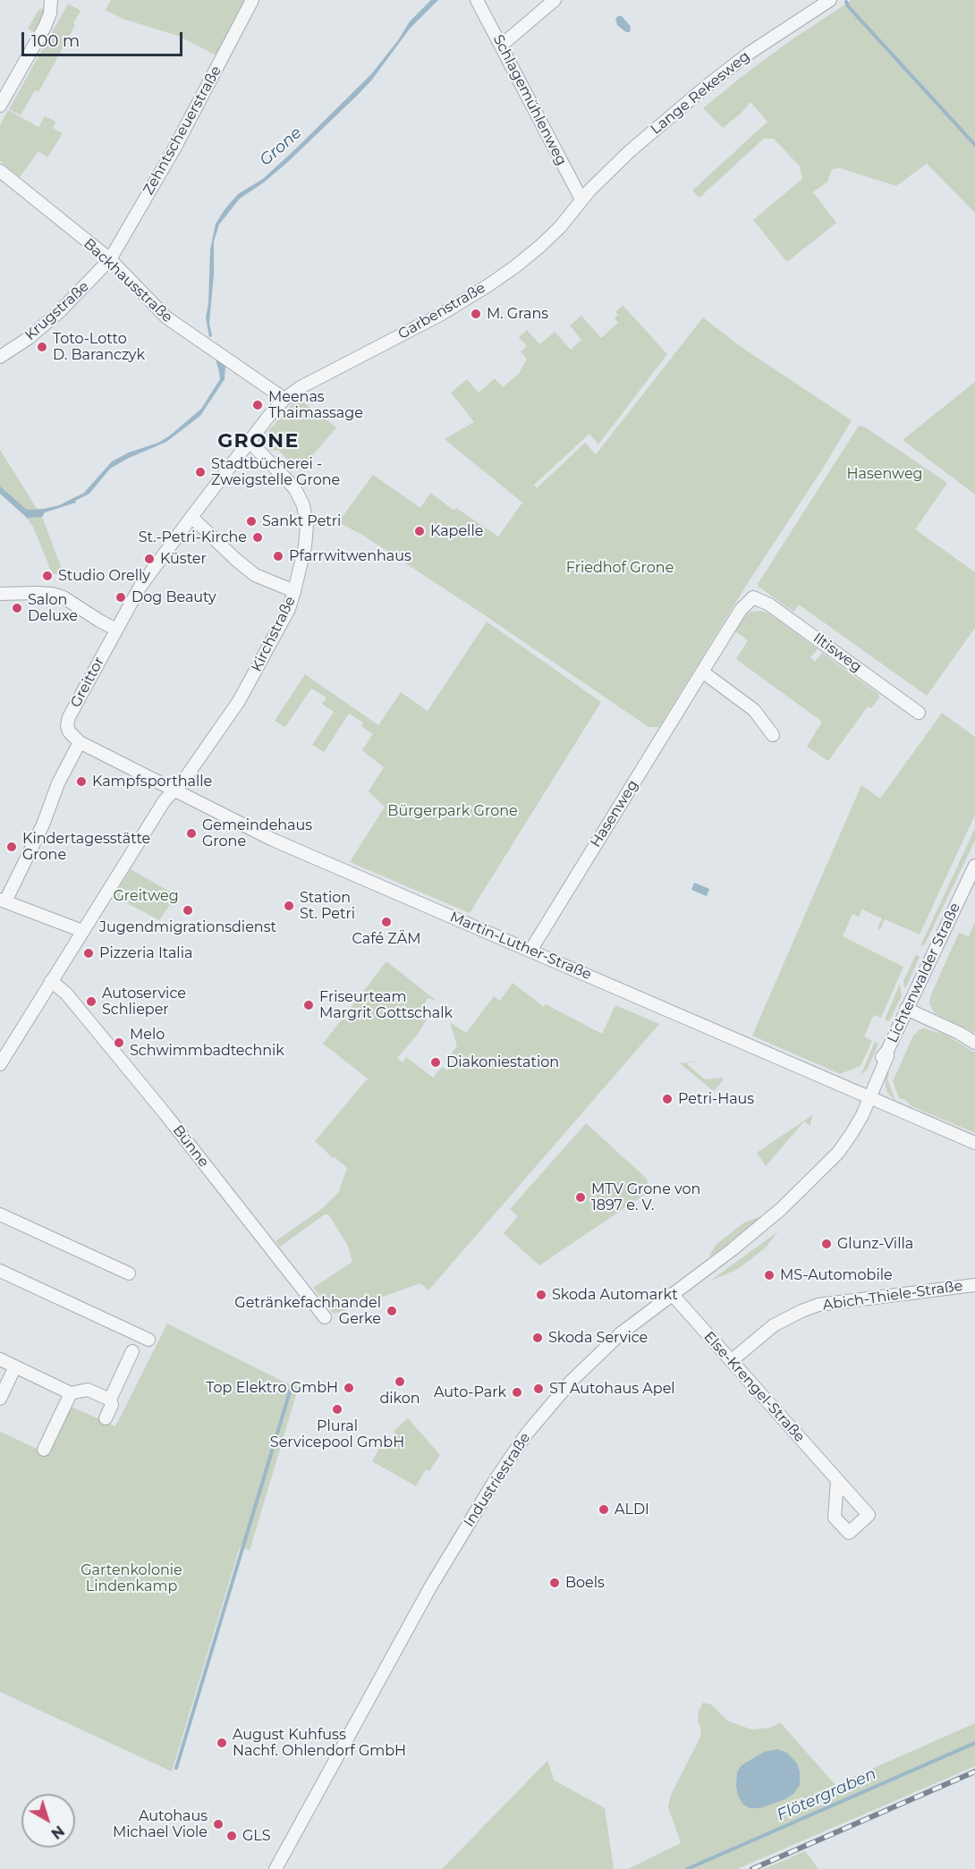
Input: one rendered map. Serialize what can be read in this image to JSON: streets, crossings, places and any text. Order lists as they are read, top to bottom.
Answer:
{
  "streets": {
    "street": [
      "Lange Rekesweg",
      "Schlagemühlenweg",
      "Zehntscheuerstraße",
      "Backhausstraße",
      "Krugstraße",
      "Garbenstraße",
      "Kirchstraße",
      "Iltisweg",
      "Greittor",
      "Hasenweg",
      "Martin-Luther-Straße",
      "Lichtenwalder Straße",
      "Bünne",
      "Abich-Thiele-Straße",
      "Else-Krengel-Straße",
      "Industriestraße"
    ]
  },
  "crossings": [
    ["Lange Rekesweg", "Schlagemühlenweg"],
    ["Lange Rekesweg", "Garbenstraße"],
    ["Schlagemühlenweg", "Garbenstraße"],
    ["Zehntscheuerstraße", "Backhausstraße"],
    ["Zehntscheuerstraße", "Krugstraße"],
    ["Backhausstraße", "Krugstraße"],
    ["Backhausstraße", "Garbenstraße"],
    ["Garbenstraße", "Kirchstraße"],
    ["Garbenstraße", "Greittor"],
    ["Kirchstraße", "Martin-Luther-Straße"],
    ["Iltisweg", "Hasenweg"],
    ["Greittor", "Martin-Luther-Straße"],
    ["Hasenweg", "Martin-Luther-Straße"],
    ["Martin-Luther-Straße", "Lichtenwalder Straße"],
    ["Martin-Luther-Straße", "Industriestraße"],
    ["Lichtenwalder Straße", "Industriestraße"],
    ["Abich-Thiele-Straße", "Else-Krengel-Straße"],
    ["Else-Krengel-Straße", "Industriestraße"]
  ],
  "districts": ["GRONE"],
  "water": ["Grone", "Flötergraben"],
  "parks": [
    "Hasenweg",
    "Friedhof Grone",
    "Bürgerpark Grone",
    "Greitweg",
    "Gartenkolonie Lindenkamp"
  ],
  "places": [
    "M. Grans",
    "Toto-Lotto D. Baranczyk",
    "Meenas Thaimassage",
    "Stadtbücherei - Zweigstelle Grone",
    "Sankt Petri",
    "Kapelle",
    "St.-Petri-Kirche",
    "Pfarrwitwenhaus",
    "Küster",
    "Studio Orelly",
    "Dog Beauty",
    "Salon Deluxe",
    "Kampfsporthalle",
    "Gemeindehaus Grone",
    "Kindertagesstätte Grone",
    "Station St. Petri",
    "Jugendmigrationsdienst",
    "Café ZÄM",
    "Pizzeria Italia",
    "Autoservice Schlieper",
    "Friseurteam Margrit Gottschalk",
    "Melo Schwimmbadtechnik",
    "Diakoniestation",
    "Petri-Haus",
    "MTV Grone von 1897 e. V.",
    "Glunz-Villa",
    "MS-Automobile",
    "Skoda Automarkt",
    "Getränkefachhandel Gerke",
    "Skoda Service",
    "dikon",
    "Top Elektro GmbH",
    "ST Autohaus Apel",
    "Auto-Park",
    "Plural Servicepool GmbH",
    "ALDI",
    "Boels",
    "August Kuhfuss Nachf. Ohlendorf GmbH",
    "Autohaus Michael Viole",
    "GLS"
  ],
  "scale_bar": "100 m",
  "north": "bottom right"
}
